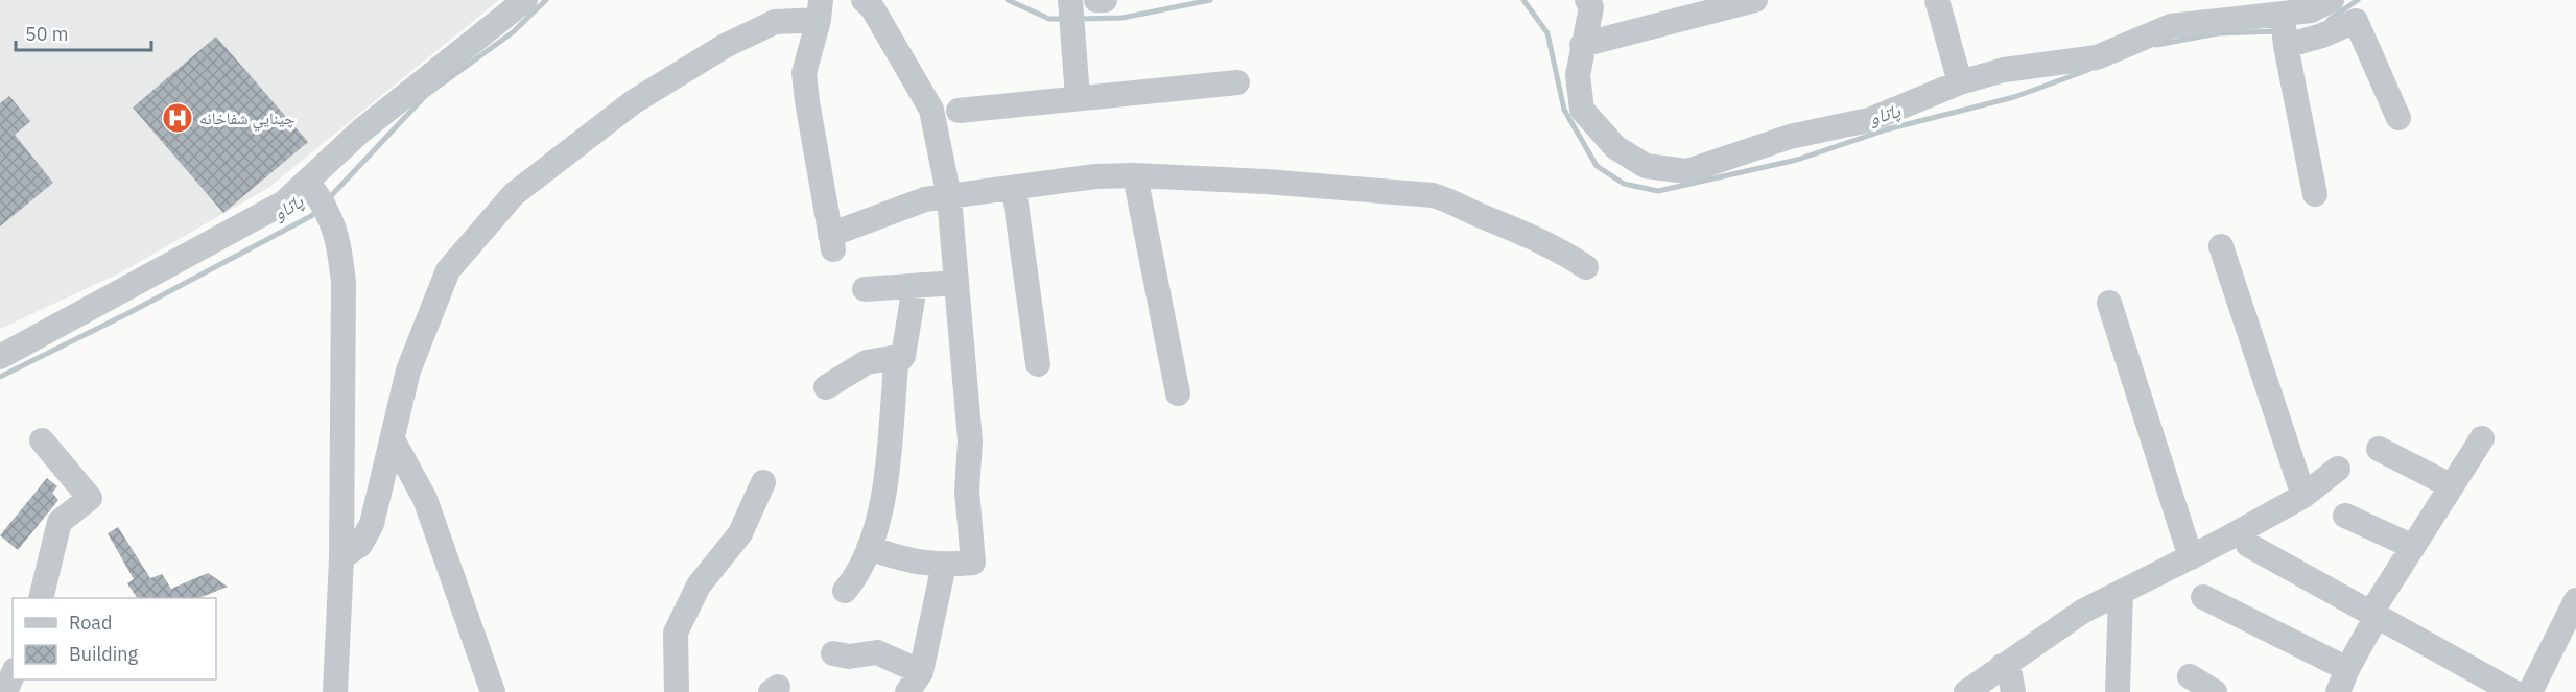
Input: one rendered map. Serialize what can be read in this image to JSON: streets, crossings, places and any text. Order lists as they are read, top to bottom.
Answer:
{
  "water": ["پاتاو"],
  "places": {
    "hospital": ["چينايي شفاخانه"]
  },
  "legend": ["Road", "Building"],
  "scale_bar": "50 m"
}
